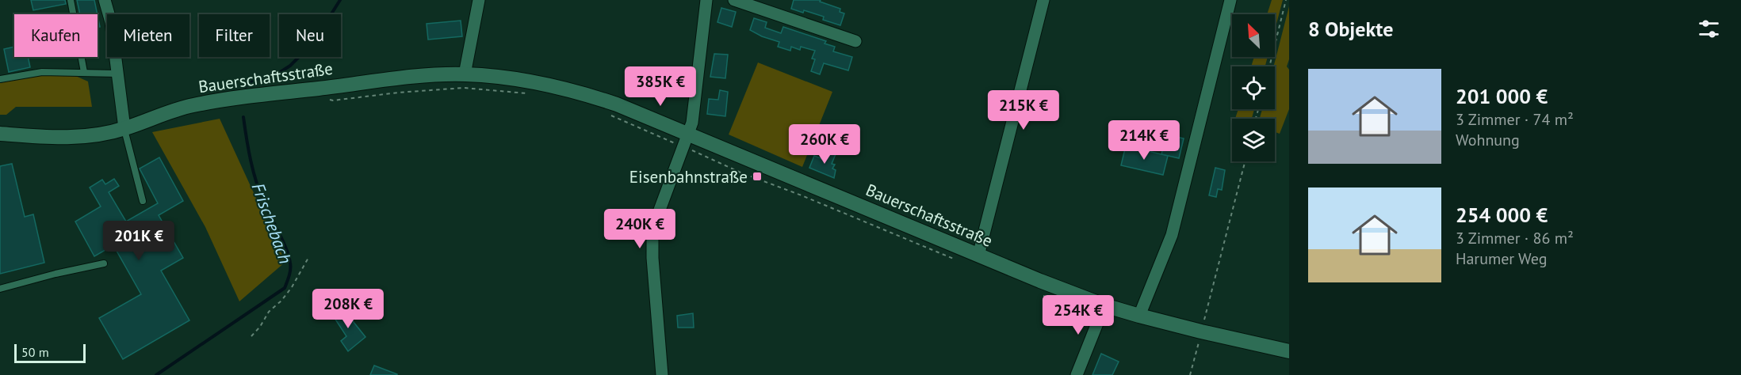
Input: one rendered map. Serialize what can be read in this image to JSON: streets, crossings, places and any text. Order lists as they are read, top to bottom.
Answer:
{
  "streets": {
    "street": ["Bauerschaftsstraße"]
  },
  "water": ["Frischebach"],
  "places": {
    "transit": ["Eisenbahnstraße"]
  },
  "scale_bar": "50 m",
  "north": "top left",
  "page": {
    "heading": "8 Objekte",
    "chip": [
      "Kaufen",
      "Mieten",
      "Filter",
      "Neu"
    ],
    "list": [
      {
        "name": "201 000 €",
        "note": "3 Zimmer · 74 m² · Wohnung"
      },
      {
        "name": "254 000 €",
        "note": "3 Zimmer · 86 m² · Harumer Weg"
      }
    ],
    "price": [
      "385K €",
      "215K €",
      "214K €",
      "260K €",
      "240K €",
      "201K €",
      "208K €",
      "254K €"
    ],
    "scale": "50 m"
  }
}
